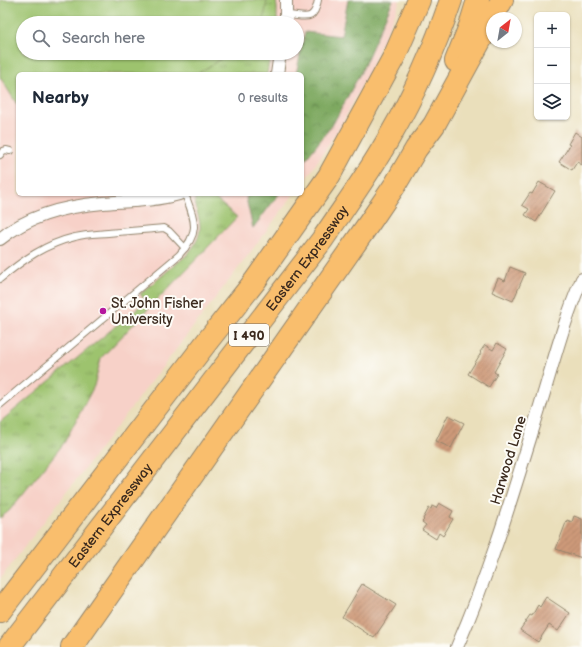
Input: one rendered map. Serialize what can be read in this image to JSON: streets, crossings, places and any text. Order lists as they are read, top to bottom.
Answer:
{
  "streets": {
    "highway": ["Eastern Expressway", "I 490"],
    "street": ["Harwood Lane"]
  },
  "places": ["St. John Fisher University"],
  "north": "top right",
  "page": {
    "map_buttons": ["+", "−"],
    "search": "Search here",
    "heading": ["Nearby", "0 results"]
  }
}
